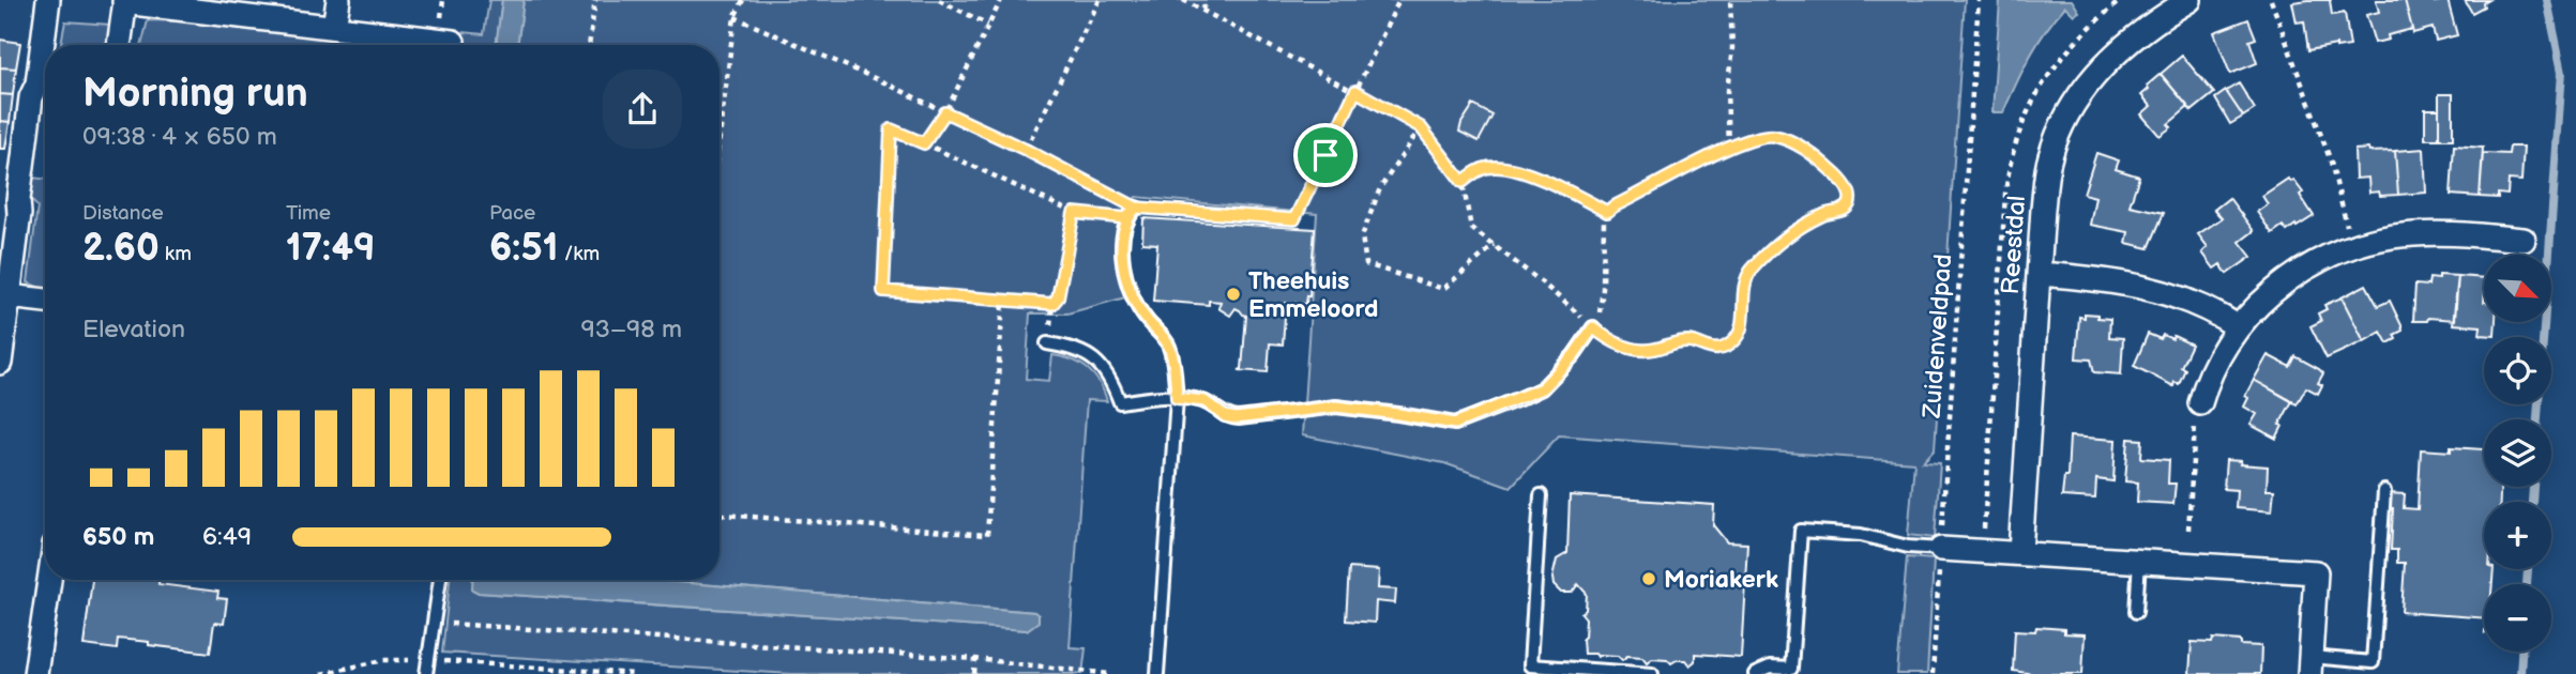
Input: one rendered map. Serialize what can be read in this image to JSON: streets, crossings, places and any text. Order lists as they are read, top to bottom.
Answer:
{
  "streets": {
    "street": ["Reestdal"],
    "path": ["Zuidenveldpad"]
  },
  "places": ["Theehuis Emmeloord", "Moriakerk"],
  "north": "bottom right",
  "page": {
    "heading": ["Morning run", "09:38 · 4 × 650 m"],
    "stats": [
      ["Distance", "2.60 km"],
      ["Time", "17:49"],
      ["Pace", "6:51 /km"]
    ],
    "map_buttons": ["+", "−"],
    "chart": ["Elevation", "93–98 m"],
    "list": [
      {
        "name": "650 m",
        "note": "6:49"
      }
    ]
  }
}
